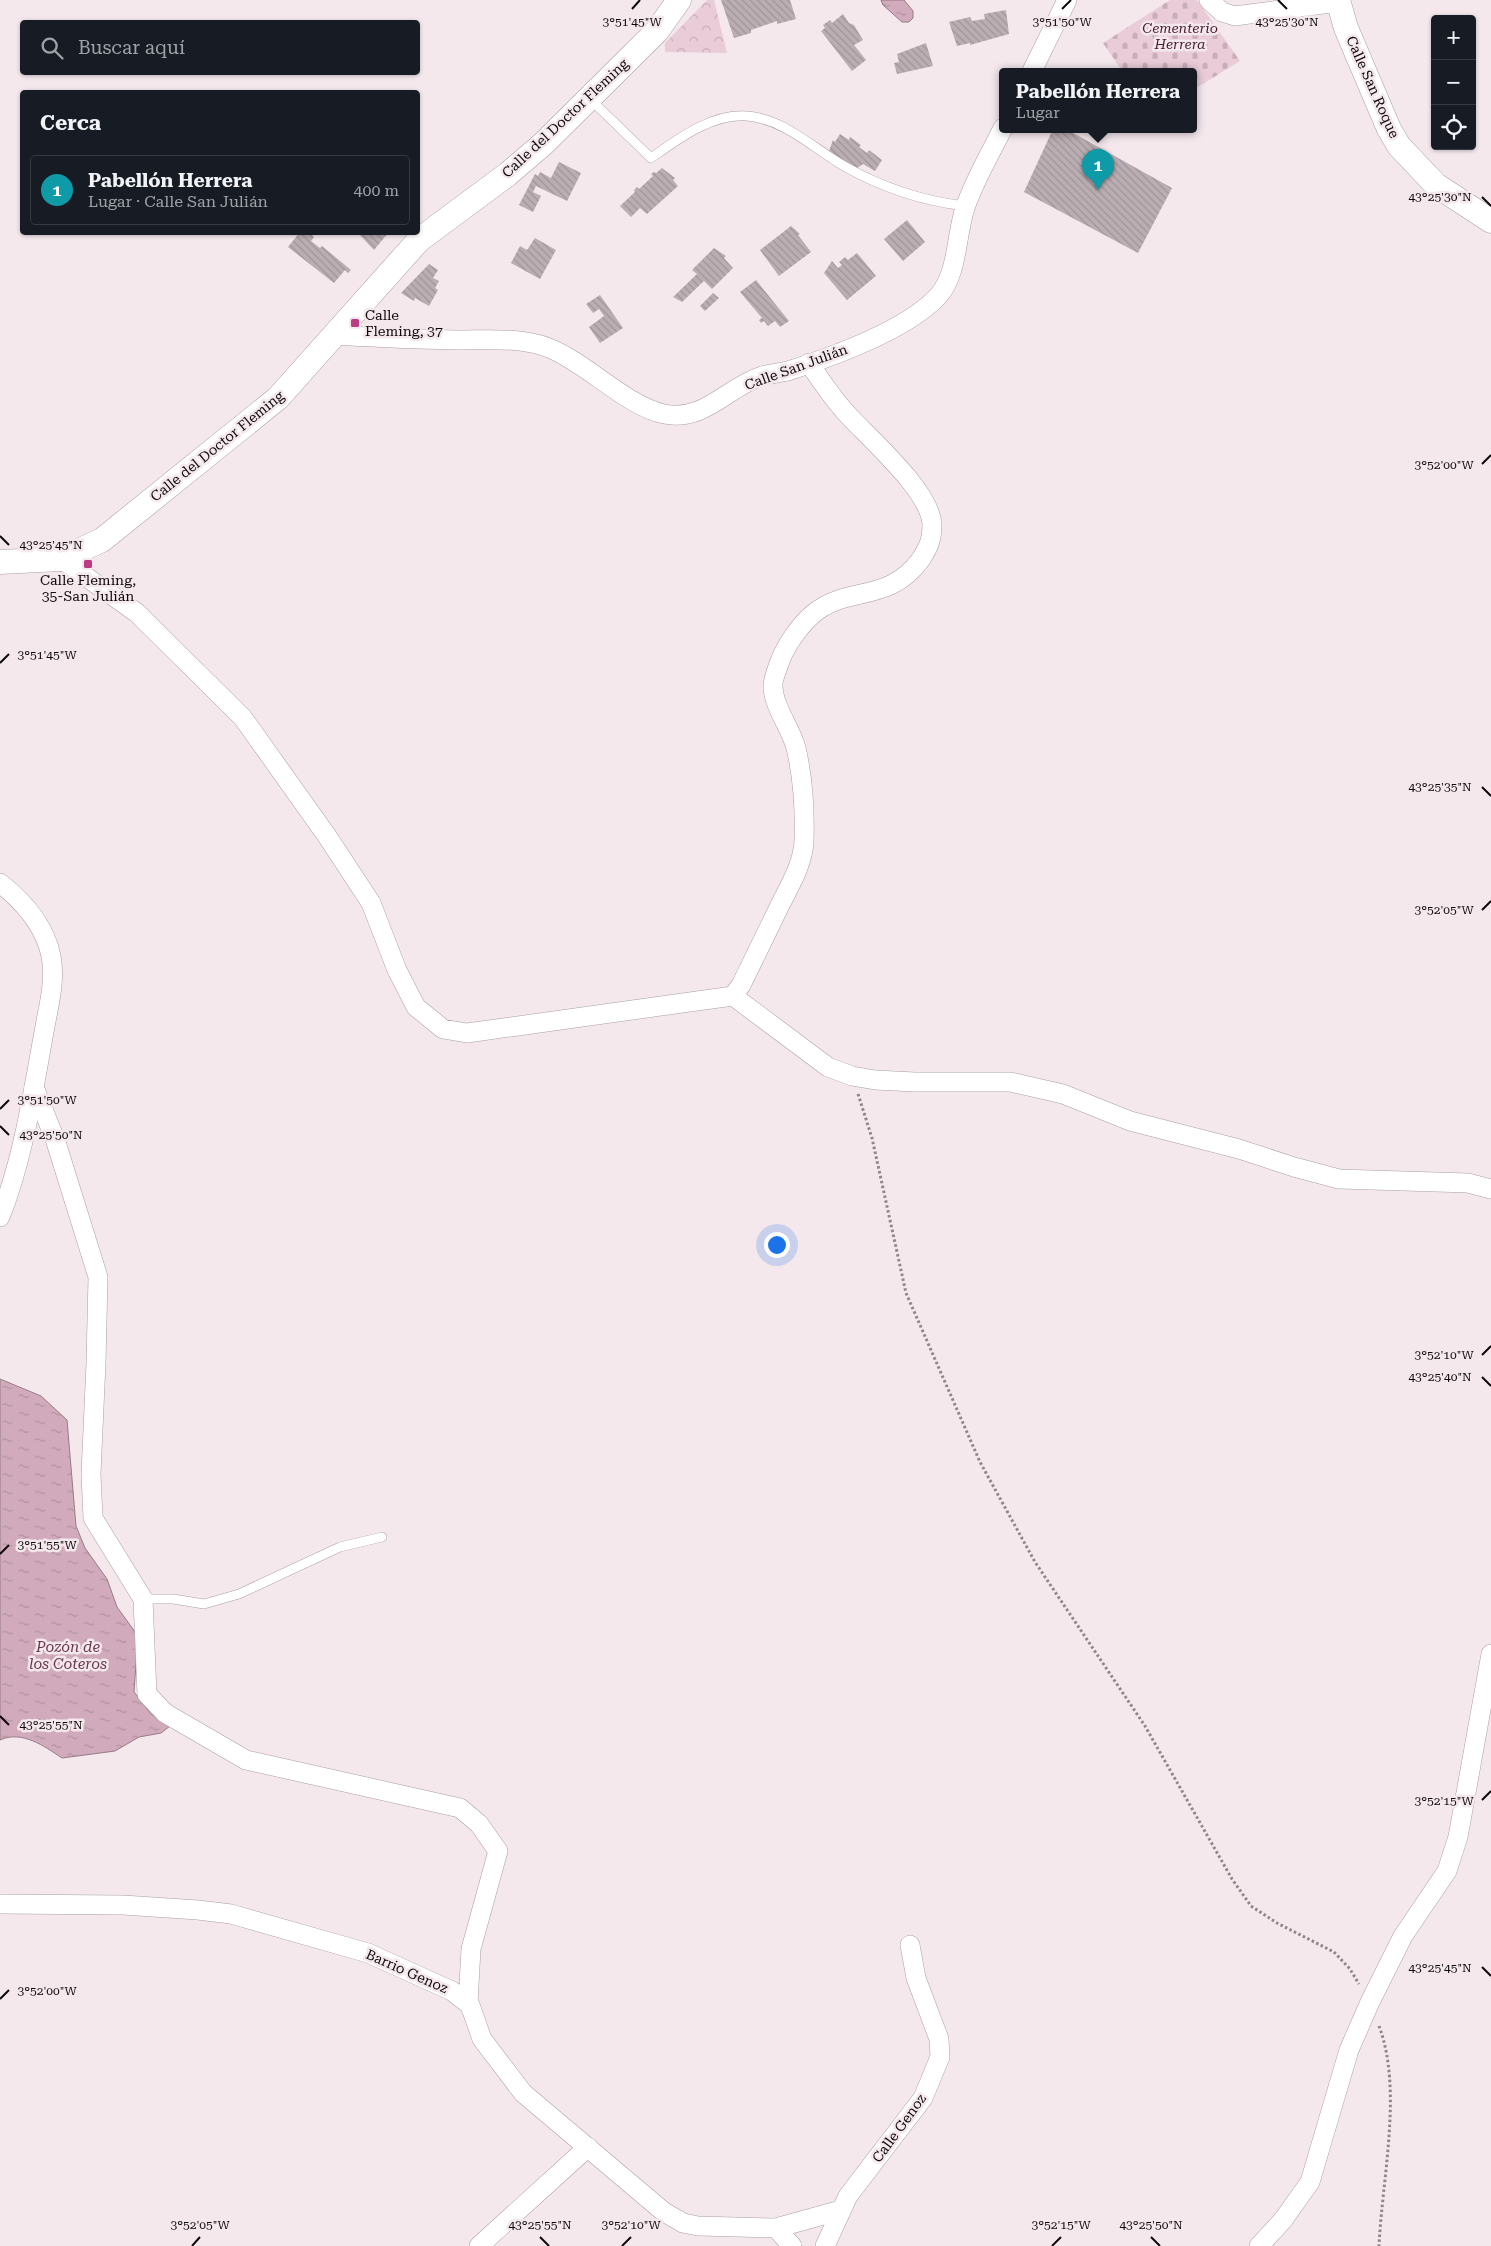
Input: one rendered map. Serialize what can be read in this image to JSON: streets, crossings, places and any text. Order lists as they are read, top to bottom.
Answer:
{
  "streets": {
    "street": [
      "Calle San Roque",
      "Calle del Doctor Fleming",
      "Calle San Julián",
      "Barrio Genoz",
      "Calle Genoz"
    ]
  },
  "crossings": [
    ["Calle del Doctor Fleming", "Calle San Julián"]
  ],
  "water": ["Pozón de los Coteros"],
  "parks": ["Cementerio Herrera"],
  "places": {
    "transit": ["Calle Fleming, 37", "Calle Fleming, 35-San Julián"]
  },
  "page": {
    "map_buttons": ["+", "−"],
    "search": "Buscar aquí",
    "popup": ["Pabellón Herrera", "Lugar"],
    "heading": "Cerca",
    "pins": "1",
    "list": [
      {
        "mark": "1",
        "name": "Pabellón Herrera",
        "note": "Lugar · Calle San Julián",
        "value": "400 m"
      }
    ]
  },
  "coordinates": [
    "43°25'30\"N",
    "3°51'45\"W",
    "3°51'50\"W",
    "3°52'00\"W",
    "43°25'45\"N",
    "43°25'35\"N",
    "3°52'05\"W",
    "43°25'50\"N",
    "3°52'10\"W",
    "43°25'40\"N",
    "3°51'55\"W",
    "43°25'55\"N",
    "3°52'15\"W"
  ]
}
